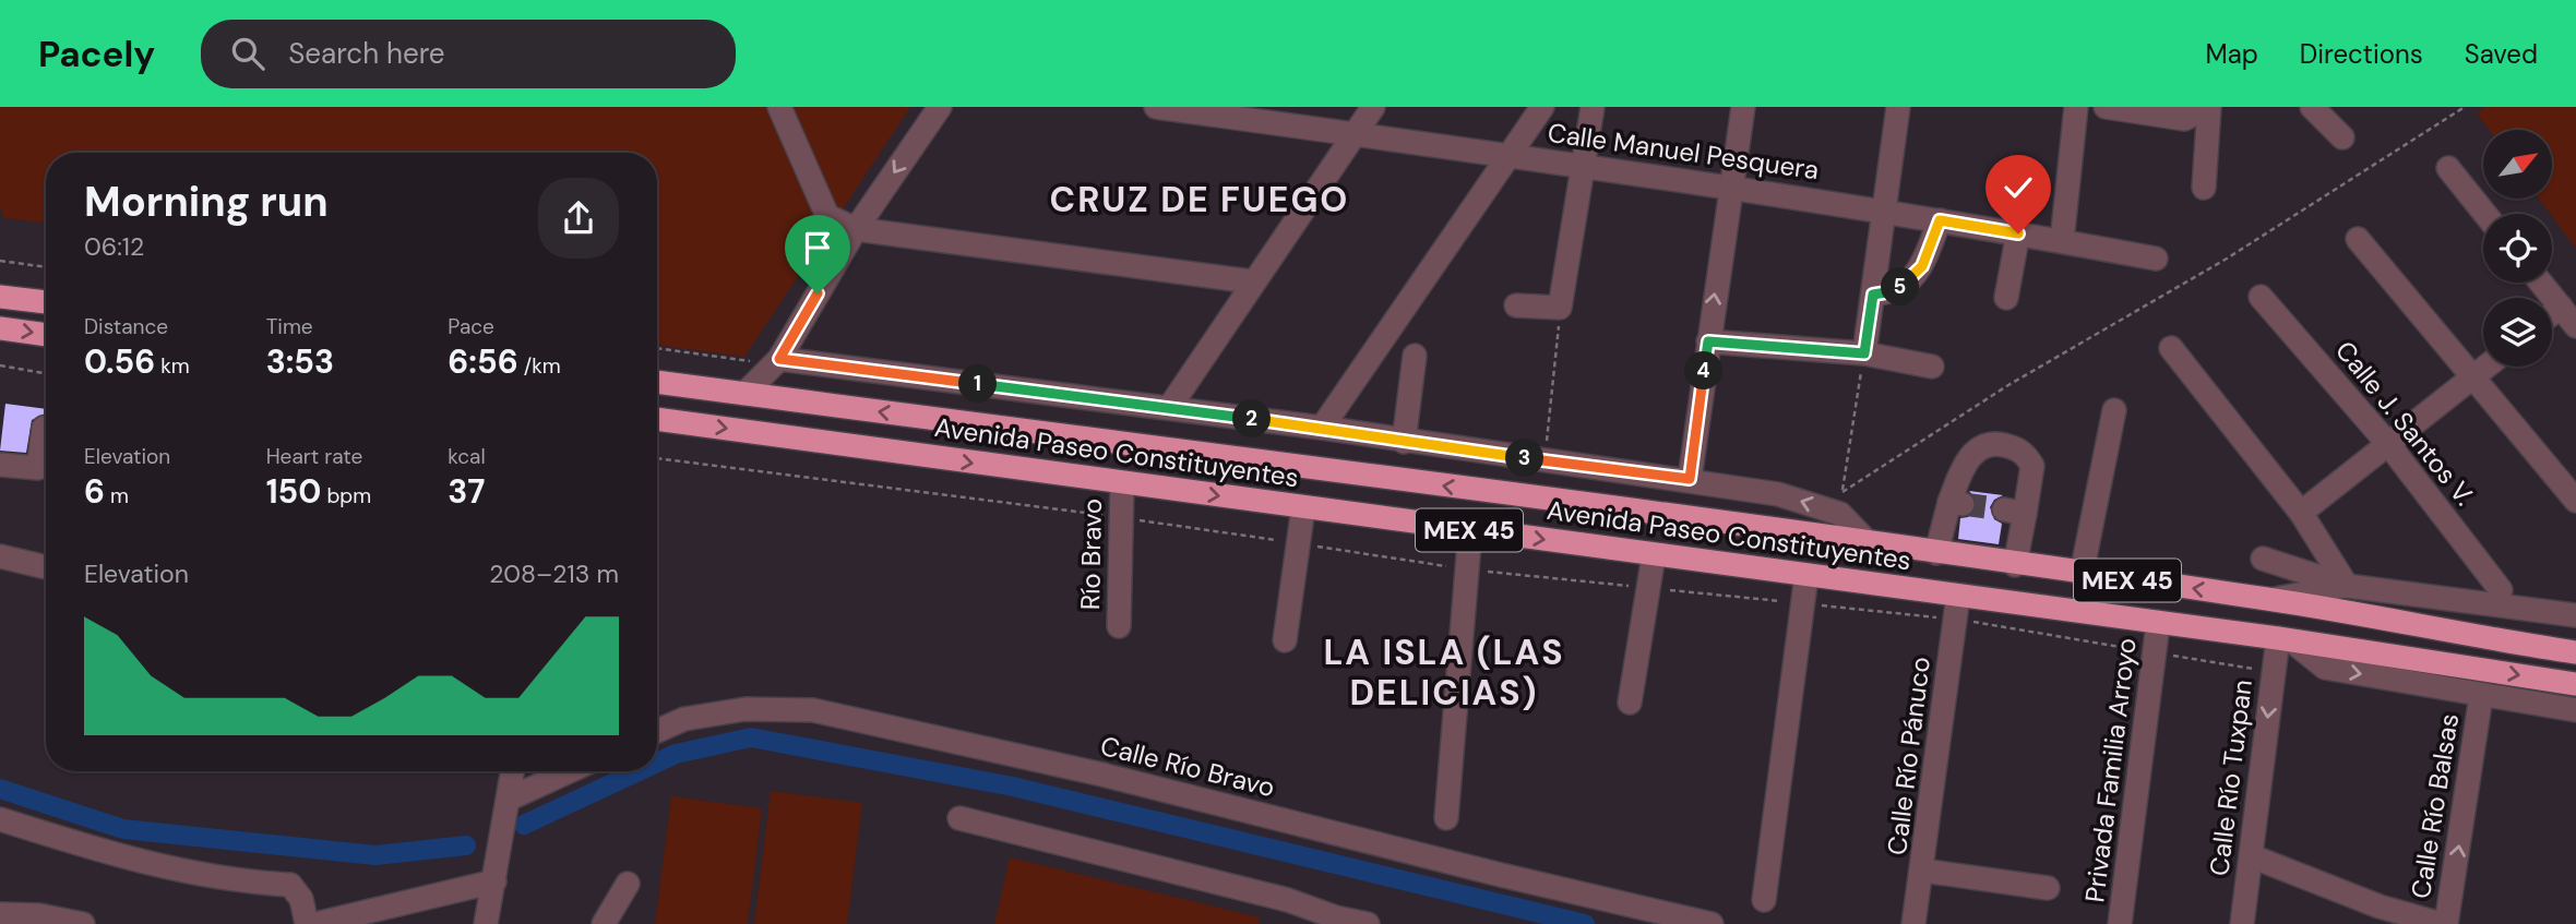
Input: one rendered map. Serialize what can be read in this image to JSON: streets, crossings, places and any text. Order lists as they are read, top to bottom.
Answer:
{
  "streets": {
    "highway": ["Avenida Paseo Constituyentes", "MEX 45"],
    "street": [
      "Calle Manuel Pesquera",
      "Calle J. Santos V.",
      "Río Bravo",
      "Calle Río Pánuco",
      "Calle Río Bravo",
      "Privada Familia Arroyo",
      "Calle Río Tuxpan",
      "Calle Río Balsas"
    ]
  },
  "crossings": [
    ["Avenida Paseo Constituyentes", "Río Bravo"],
    ["Avenida Paseo Constituyentes", "Calle Río Pánuco"],
    ["Avenida Paseo Constituyentes", "Privada Familia Arroyo"],
    ["Avenida Paseo Constituyentes", "Calle Río Tuxpan"]
  ],
  "one_way": ["Calle Río Tuxpan", "Calle Río Balsas"],
  "districts": ["CRUZ DE FUEGO", "LA ISLA (LAS DELICIAS)"],
  "north": "top right",
  "page": {
    "header": "Pacely",
    "search": "Search here",
    "nav": ["Map", "Directions", "Saved"],
    "heading": ["Morning run", "06:12"],
    "pins": [
      "5",
      "4",
      "1",
      "2",
      "3"
    ],
    "stats": [
      ["Distance", "0.56 km"],
      ["Time", "3:53"],
      ["Pace", "6:56 /km"],
      ["Elevation", "6 m"],
      ["Heart rate", "150 bpm"],
      ["kcal", "37"]
    ],
    "chart": ["Elevation", "208–213 m"]
  }
}
